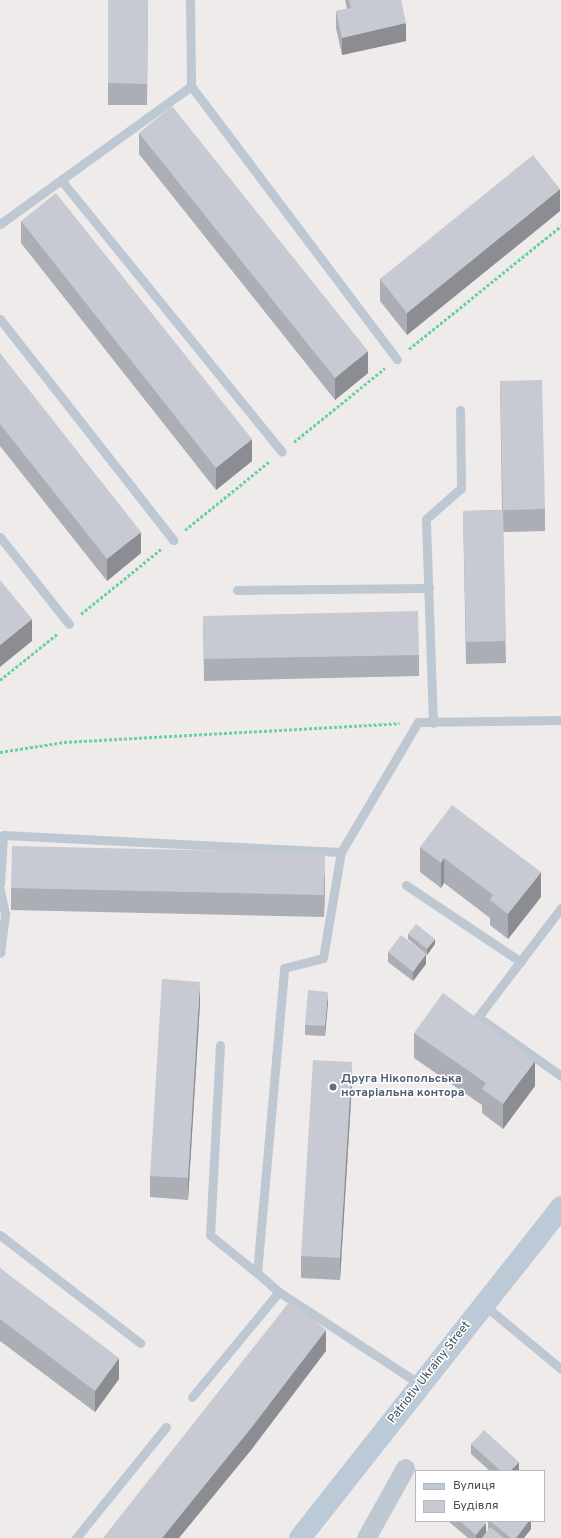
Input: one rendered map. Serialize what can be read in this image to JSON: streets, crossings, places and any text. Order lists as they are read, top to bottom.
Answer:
{
  "streets": {
    "main road": ["Patriotiv Ukrainy Street"]
  },
  "places": ["Друга Нікопольська нотаріальна контора"],
  "legend": ["Вулиця", "Будівля"]
}
